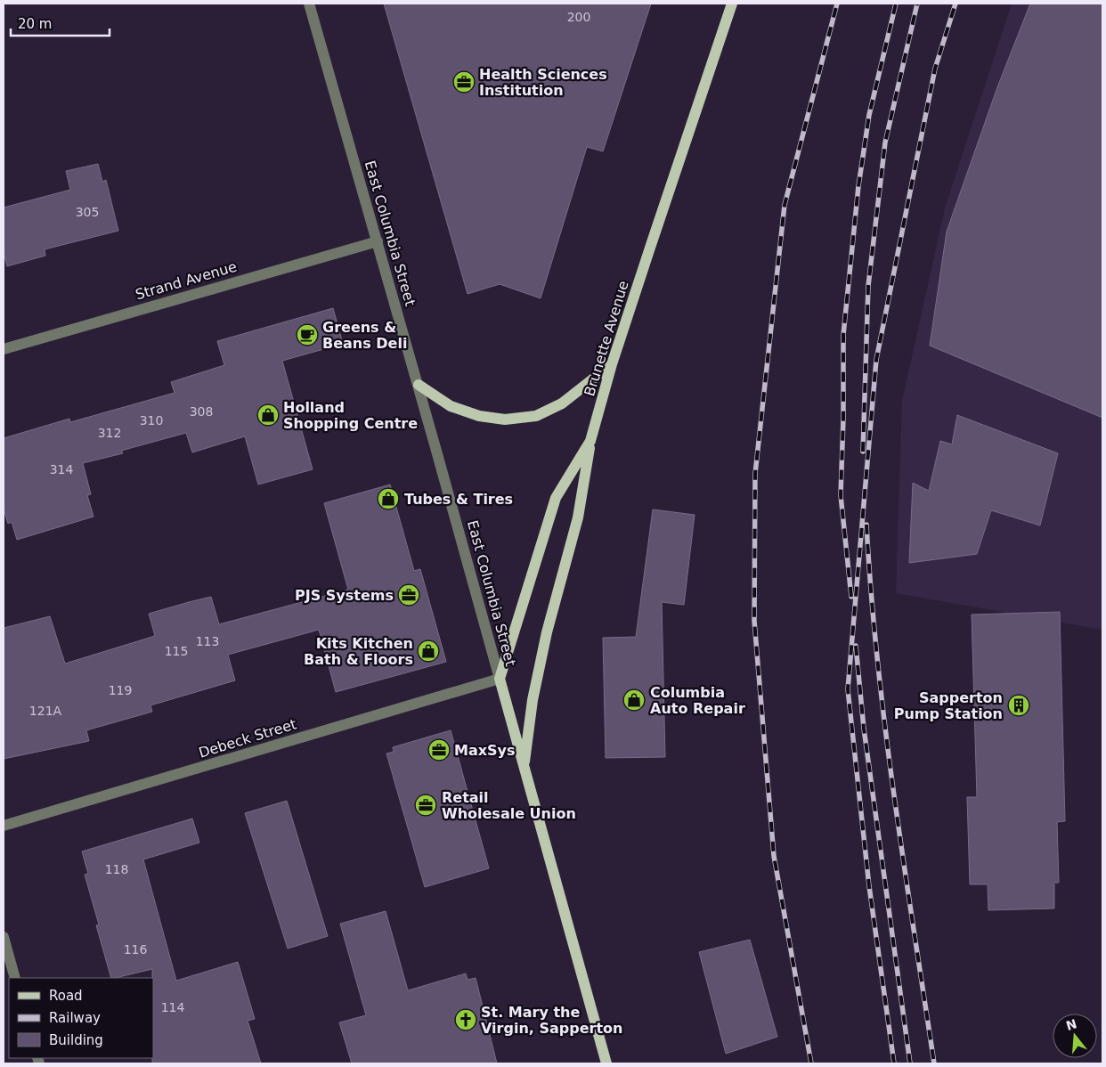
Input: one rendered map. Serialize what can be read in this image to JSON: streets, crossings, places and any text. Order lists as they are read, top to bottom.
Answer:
{
  "streets": {
    "main road": ["East Columbia Street", "Brunette Avenue"],
    "street": ["Strand Avenue", "Debeck Street"]
  },
  "crossings": [
    ["East Columbia Street", "Strand Avenue"],
    ["East Columbia Street", "Brunette Avenue"],
    ["East Columbia Street", "Debeck Street"],
    ["Brunette Avenue", "Debeck Street"]
  ],
  "places": {
    "office": [
      "Health Sciences Institution",
      "PJS Systems",
      "MaxSys",
      "Retail Wholesale Union"
    ],
    "cafe": ["Greens & Beans Deli"],
    "shop": [
      "Holland Shopping Centre",
      "Tubes & Tires",
      "Kits Kitchen Bath & Floors",
      "Columbia Auto Repair"
    ],
    "building": ["Sapperton Pump Station"],
    "church": ["St. Mary the Virgin, Sapperton"]
  },
  "house_numbers": [
    "200",
    "305",
    "308",
    "310",
    "312",
    "314",
    "113",
    "115",
    "119",
    "121A",
    "118",
    "116",
    "114"
  ],
  "legend": ["Road", "Railway", "Building"],
  "scale_bar": "20 m",
  "north": "top"
}
